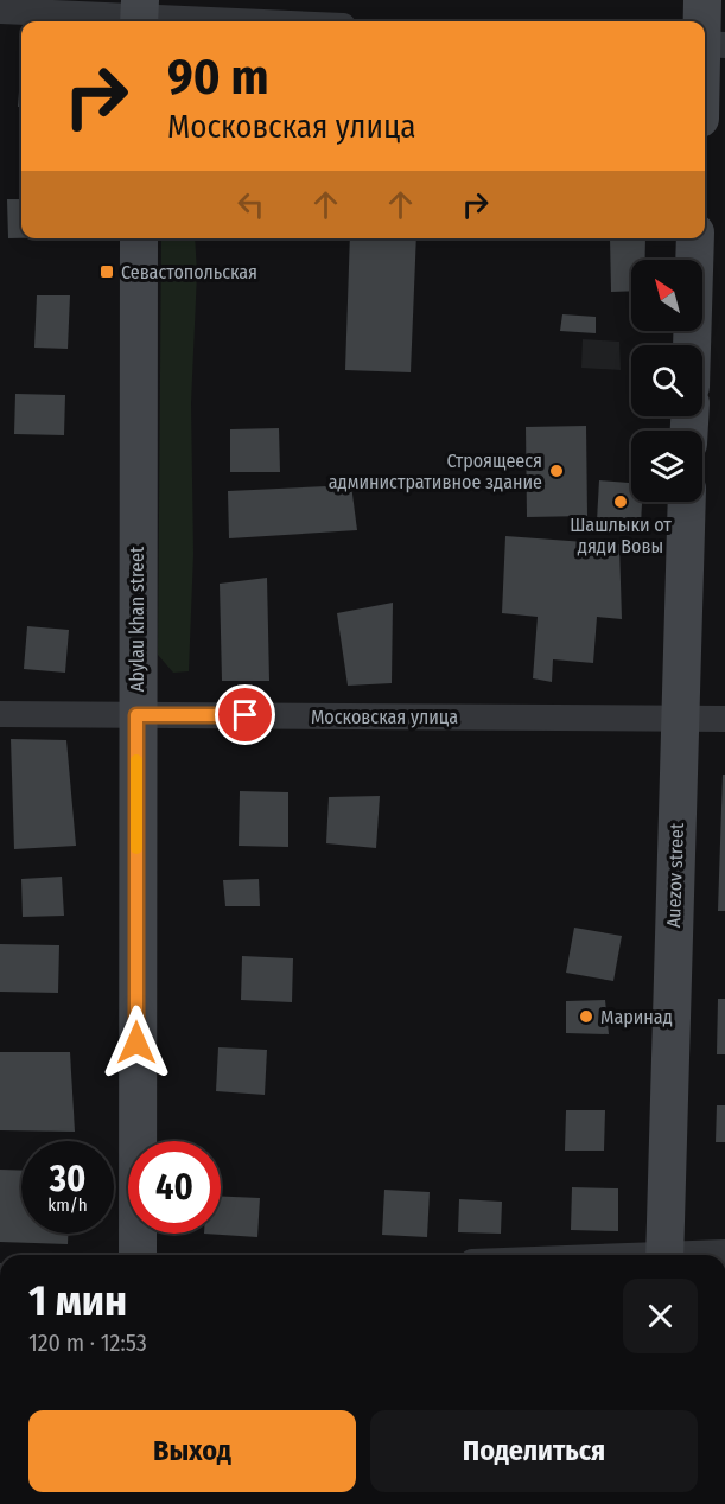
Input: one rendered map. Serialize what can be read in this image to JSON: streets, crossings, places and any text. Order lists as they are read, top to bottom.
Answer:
{
  "streets": {
    "main road": ["Abylau khan street", "Auezov street"],
    "street": ["Московская улица"]
  },
  "crossings": [
    ["Abylau khan street", "Московская улица"],
    ["Московская улица", "Auezov street"]
  ],
  "places": {
    "transit": ["Севастопольская"],
    "other": ["Строящееся административное здание", "Шашлыки от дяди Вовы", "Маринад"]
  },
  "north": "top left",
  "page": {
    "turn": ["90 m", "Московская улица"],
    "speed": "30 km/h",
    "limit": "40",
    "heading": ["1 мин", "120 m · 12:53"],
    "buttons": ["Выход", "Поделиться"]
  }
}
